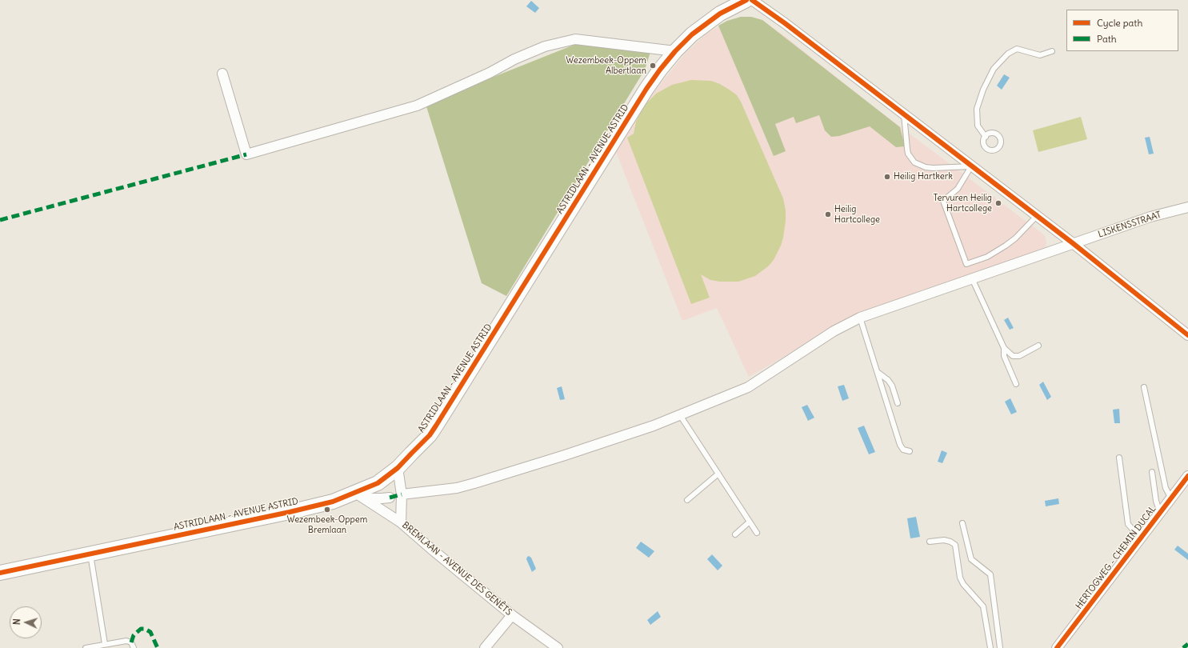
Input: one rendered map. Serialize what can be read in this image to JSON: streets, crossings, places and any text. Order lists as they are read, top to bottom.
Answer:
{
  "streets": {
    "street": [
      "ASTRIDLAAN - AVENUE ASTRID",
      "LISKENSSTRAAT",
      "HERTOGWEG - CHEMIN DUCAL",
      "BREMLAAN - AVENUE DES GENÊTS"
    ]
  },
  "crossings": [
    ["ASTRIDLAAN - AVENUE ASTRID", "BREMLAAN - AVENUE DES GENÊTS"]
  ],
  "places": [
    "Wezembeek-Oppem Albertlaan",
    "Heilig Hartkerk",
    "Tervuren Heilig Hartcollege",
    "Heilig Hartcollege",
    "Wezembeek-Oppem Bremlaan"
  ],
  "legend": ["Cycle path", "Path"],
  "north": "left"
}
